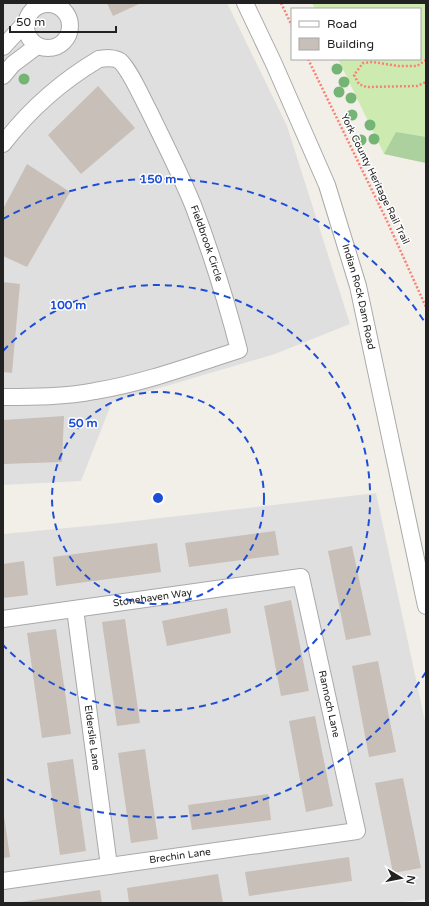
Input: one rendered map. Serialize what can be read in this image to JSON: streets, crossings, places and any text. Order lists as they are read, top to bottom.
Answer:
{
  "streets": {
    "street": [
      "Fieldbrook Circle",
      "Indian Rock Dam Road",
      "Stonehaven Way",
      "Rannoch Lane",
      "Elderslie Lane",
      "Brechin Lane"
    ],
    "path": ["York County Heritage Rail Trail"]
  },
  "crossings": [
    ["Stonehaven Way", "Rannoch Lane"],
    ["Stonehaven Way", "Elderslie Lane"],
    ["Rannoch Lane", "Brechin Lane"],
    ["Elderslie Lane", "Brechin Lane"]
  ],
  "legend": ["Road", "Building"],
  "scale_bar": "50 m",
  "north": "right",
  "rings": ["150 m", "100 m", "50 m"]
}
